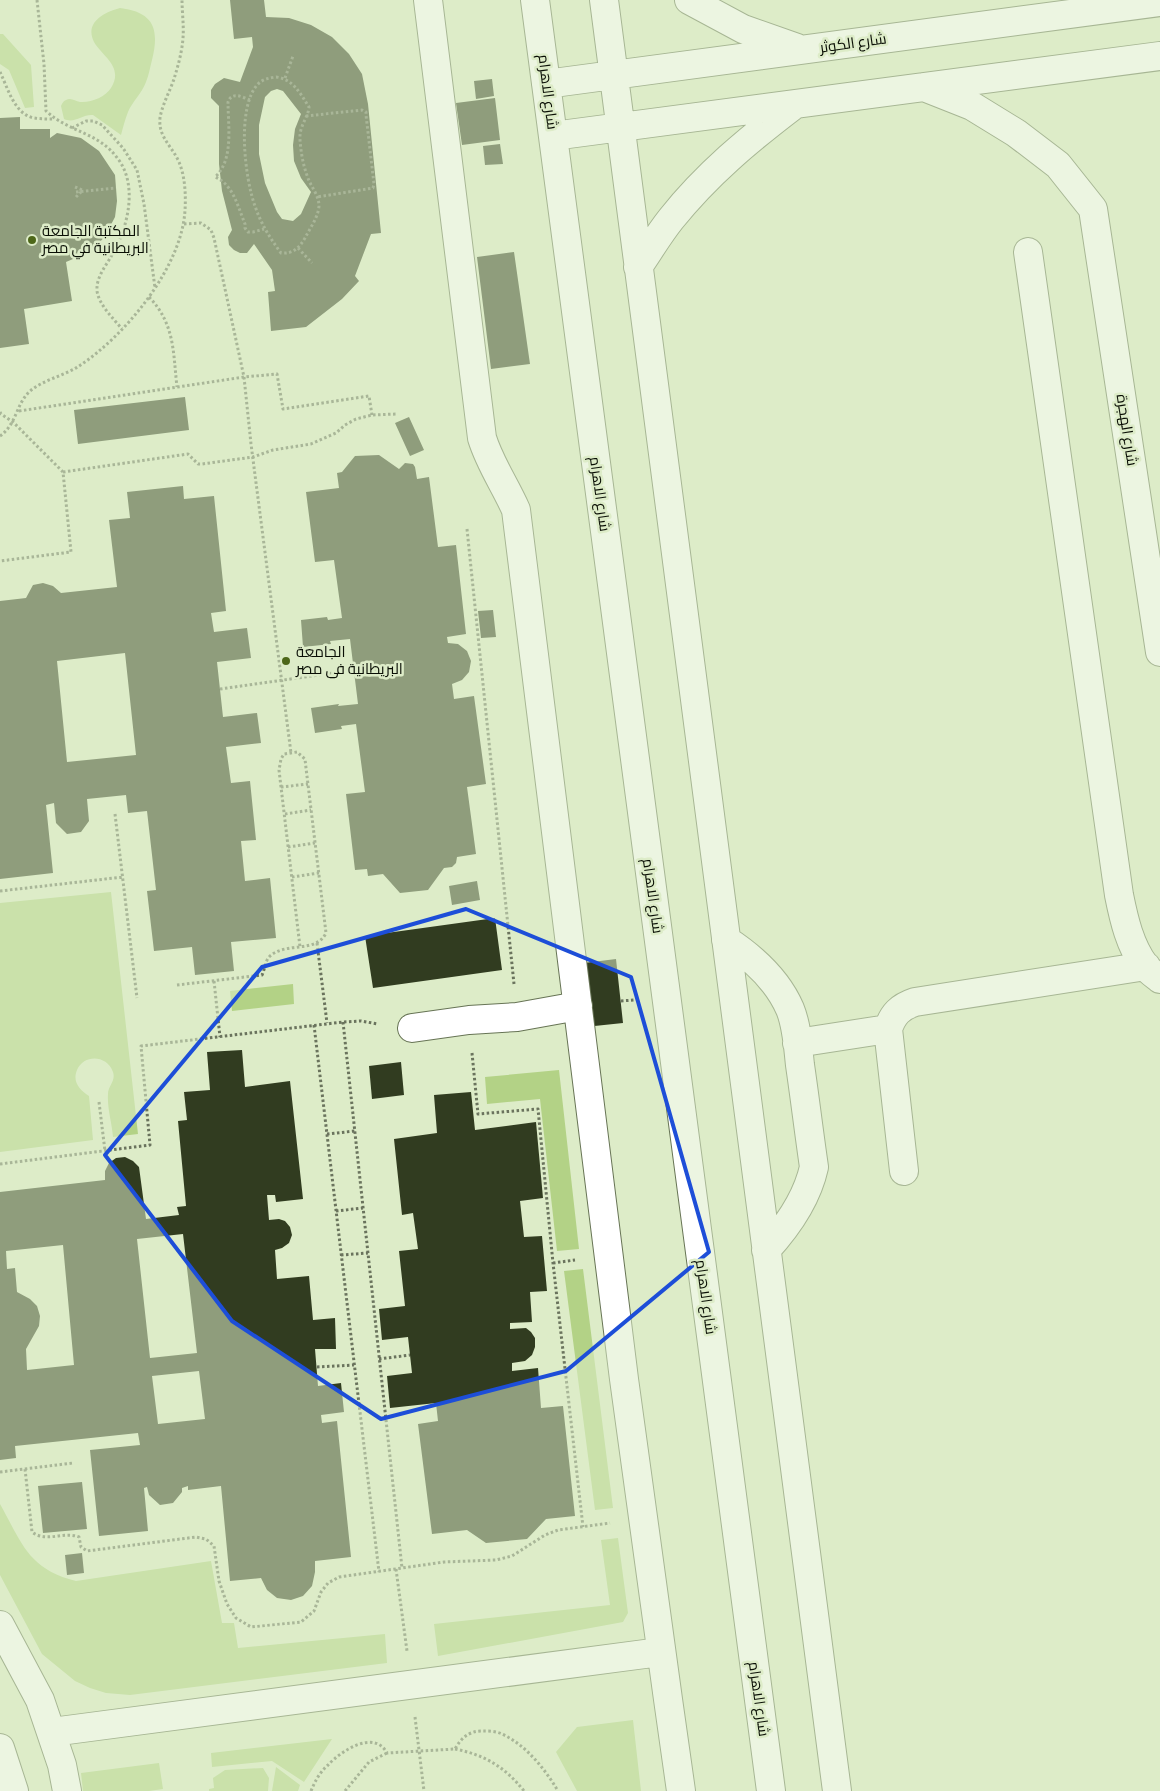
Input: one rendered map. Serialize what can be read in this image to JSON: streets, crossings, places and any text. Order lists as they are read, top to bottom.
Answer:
{
  "streets": {
    "street": ["شارع الكوثر", "شارع الاهرام", "شارع الهجرة"]
  },
  "crossings": [
    ["شارع الكوثر", "شارع الاهرام"]
  ],
  "places": ["المكتبة الجامعة البريطانية في مصر", "الجامعة البريطانية فى مصر"]
}
